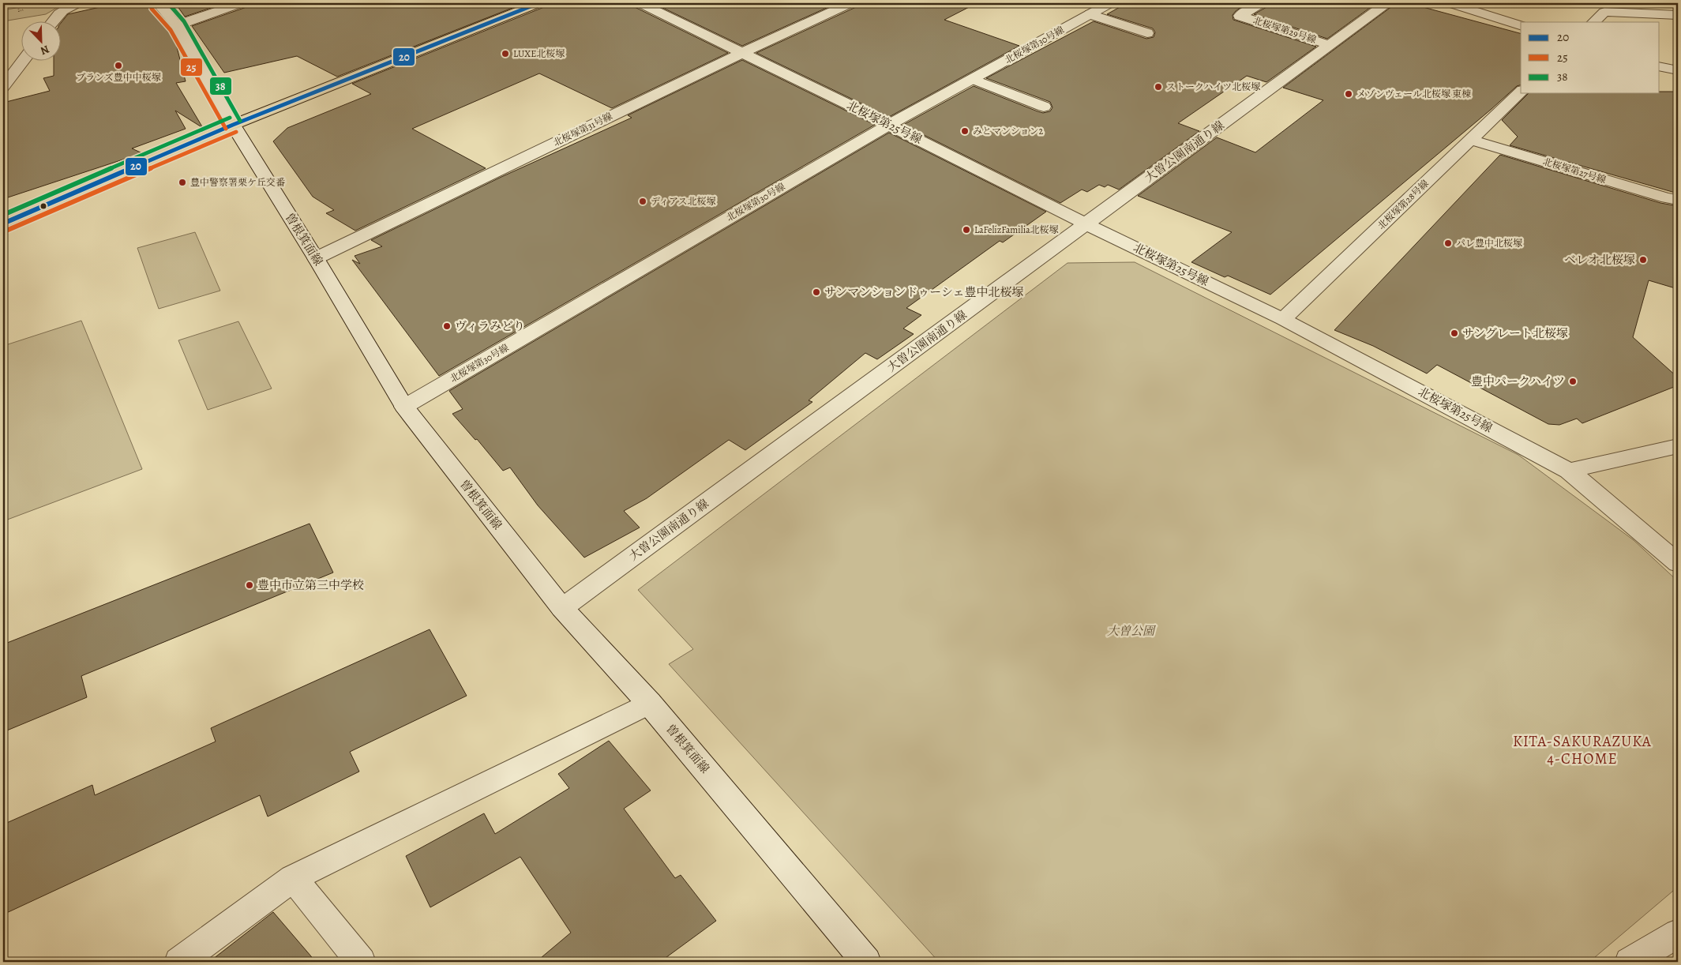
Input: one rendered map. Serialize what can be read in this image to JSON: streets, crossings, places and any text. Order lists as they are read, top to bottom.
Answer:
{
  "streets": {
    "street": [
      "北桜塚第29号線",
      "北桜塚第30号線",
      "北桜塚第25号線",
      "北桜塚第31号線",
      "大曽公園南通り線",
      "北桜塚第27号線",
      "北桜塚第28号線",
      "曽根箕面線"
    ]
  },
  "crossings": [
    ["北桜塚第29号線", "大曽公園南通り線"],
    ["北桜塚第30号線", "北桜塚第25号線"],
    ["北桜塚第30号線", "曽根箕面線"],
    ["北桜塚第25号線", "北桜塚第31号線"],
    ["北桜塚第25号線", "大曽公園南通り線"],
    ["北桜塚第25号線", "北桜塚第28号線"],
    ["北桜塚第31号線", "曽根箕面線"],
    ["大曽公園南通り線", "曽根箕面線"],
    ["北桜塚第27号線", "北桜塚第28号線"]
  ],
  "districts": ["KITA-SAKURAZUKA 4-CHOME"],
  "parks": ["大曽公園"],
  "places": [
    "LUXE北桜塚",
    "ブランズ豊中中桜塚",
    "ストークハイツ北桜塚",
    "メゾンヴェール北桜塚 東棟",
    "みとマンション2",
    "豊中警察署栗ケ丘交番",
    "ディアス北桜塚",
    "LaFelizFamilia北桜塚",
    "パレ豊中北桜塚",
    "ベレオ北桜塚",
    "サンマンションドゥーシェ豊中北桜塚",
    "ヴィラみどり",
    "サングレート北桜塚",
    "豊中パークハイツ",
    "豊中市立第三中学校"
  ],
  "lines": ["transit line 20", "transit line 38", "transit line 25"],
  "legend": ["20", "25", "38"],
  "north": "bottom right"
}
